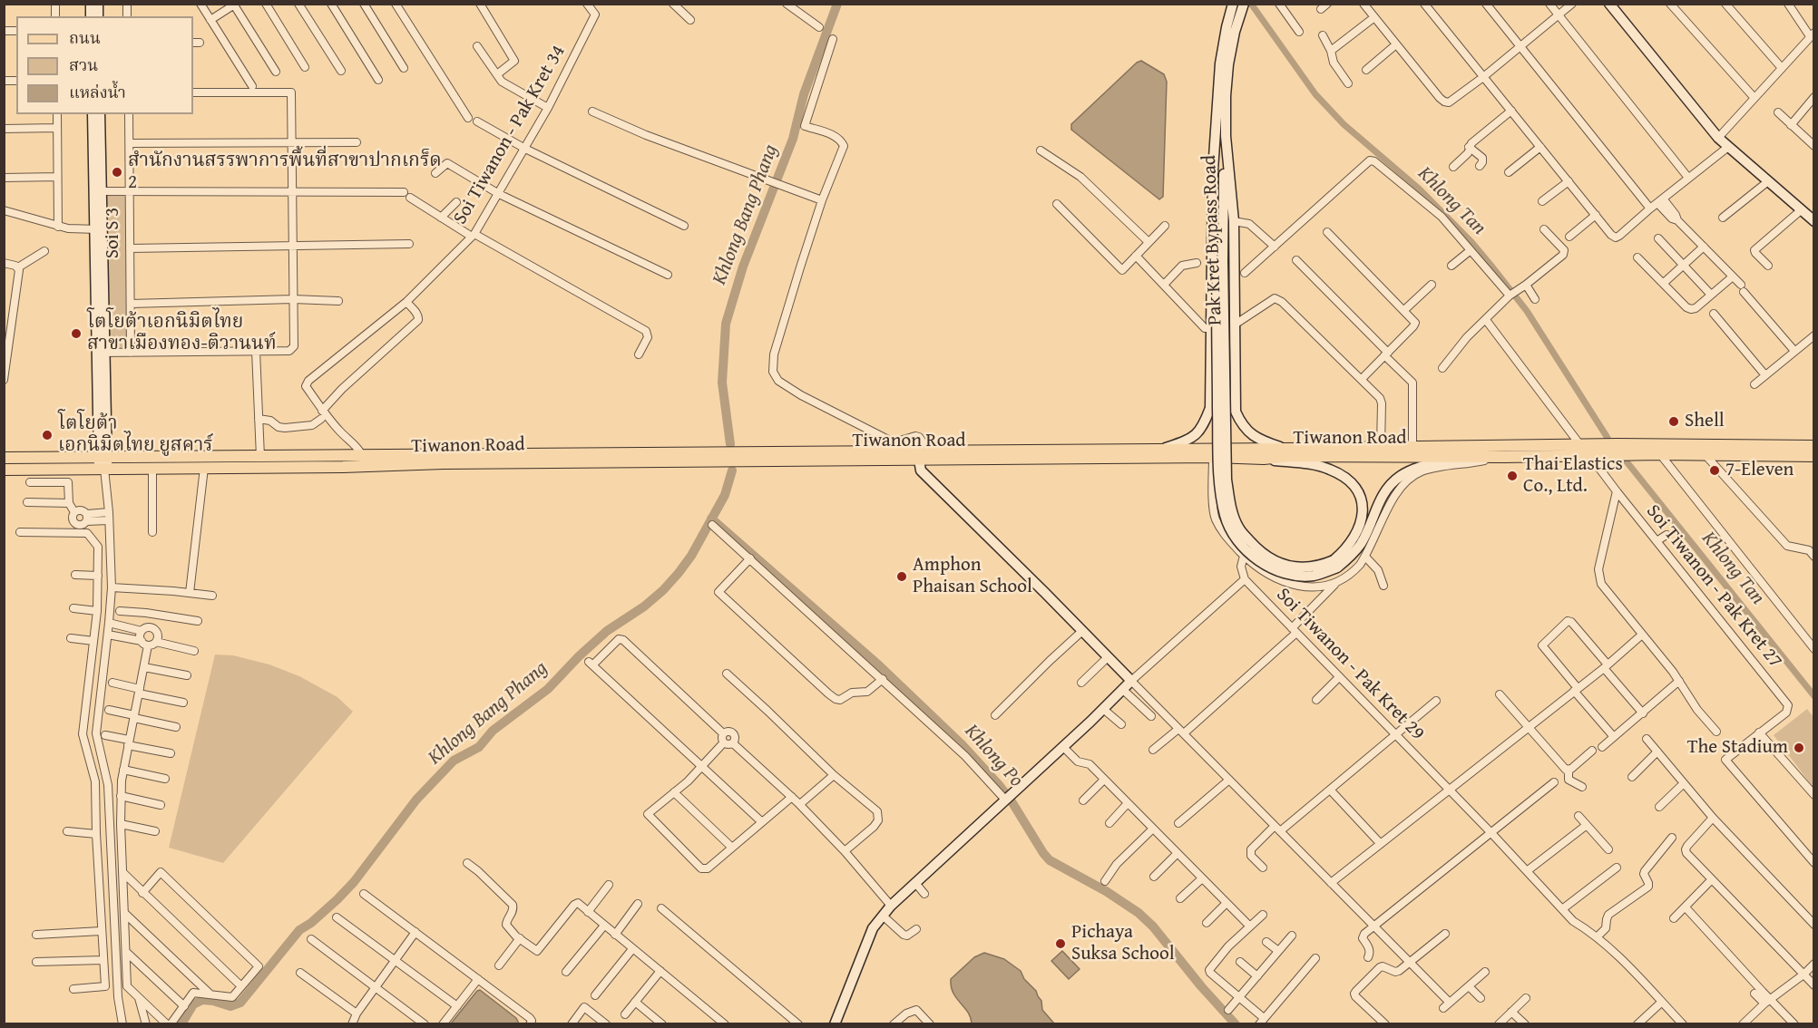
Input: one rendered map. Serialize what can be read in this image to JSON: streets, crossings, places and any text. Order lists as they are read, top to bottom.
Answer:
{
  "streets": {
    "main road": ["Pak Kret Bypass Road", "Tiwanon Road"],
    "street": [
      "Soi Tiwanon - Pak Kret 34",
      "Soi S 3",
      "Soi Tiwanon - Pak Kret 27",
      "Soi Tiwanon - Pak Kret 29"
    ]
  },
  "crossings": [
    ["Soi Tiwanon - Pak Kret 34", "Tiwanon Road"],
    ["Pak Kret Bypass Road", "Tiwanon Road"],
    ["Tiwanon Road", "Soi Tiwanon - Pak Kret 27"],
    ["Tiwanon Road", "Soi Tiwanon - Pak Kret 29"]
  ],
  "water": ["Khlong Tan", "Khlong Bang Phang", "Khlong Po"],
  "places": [
    "สำนักงานสรรพาการพื้นที่สาขาปากเกร็ด 2",
    "โตโยต้าเอกนิมิตไทย สาขาเมืองทอง-ติวานนท์",
    "Shell",
    "โตโยต้า เอกนิมิตไทย ยูสคาร์",
    "7-Eleven",
    "Thai Elastics Co., Ltd.",
    "Amphon Phaisan School",
    "The Stadium",
    "Pichaya Suksa School"
  ],
  "legend": ["ถนน", "สวน", "แหล่งน้ำ"]
}
